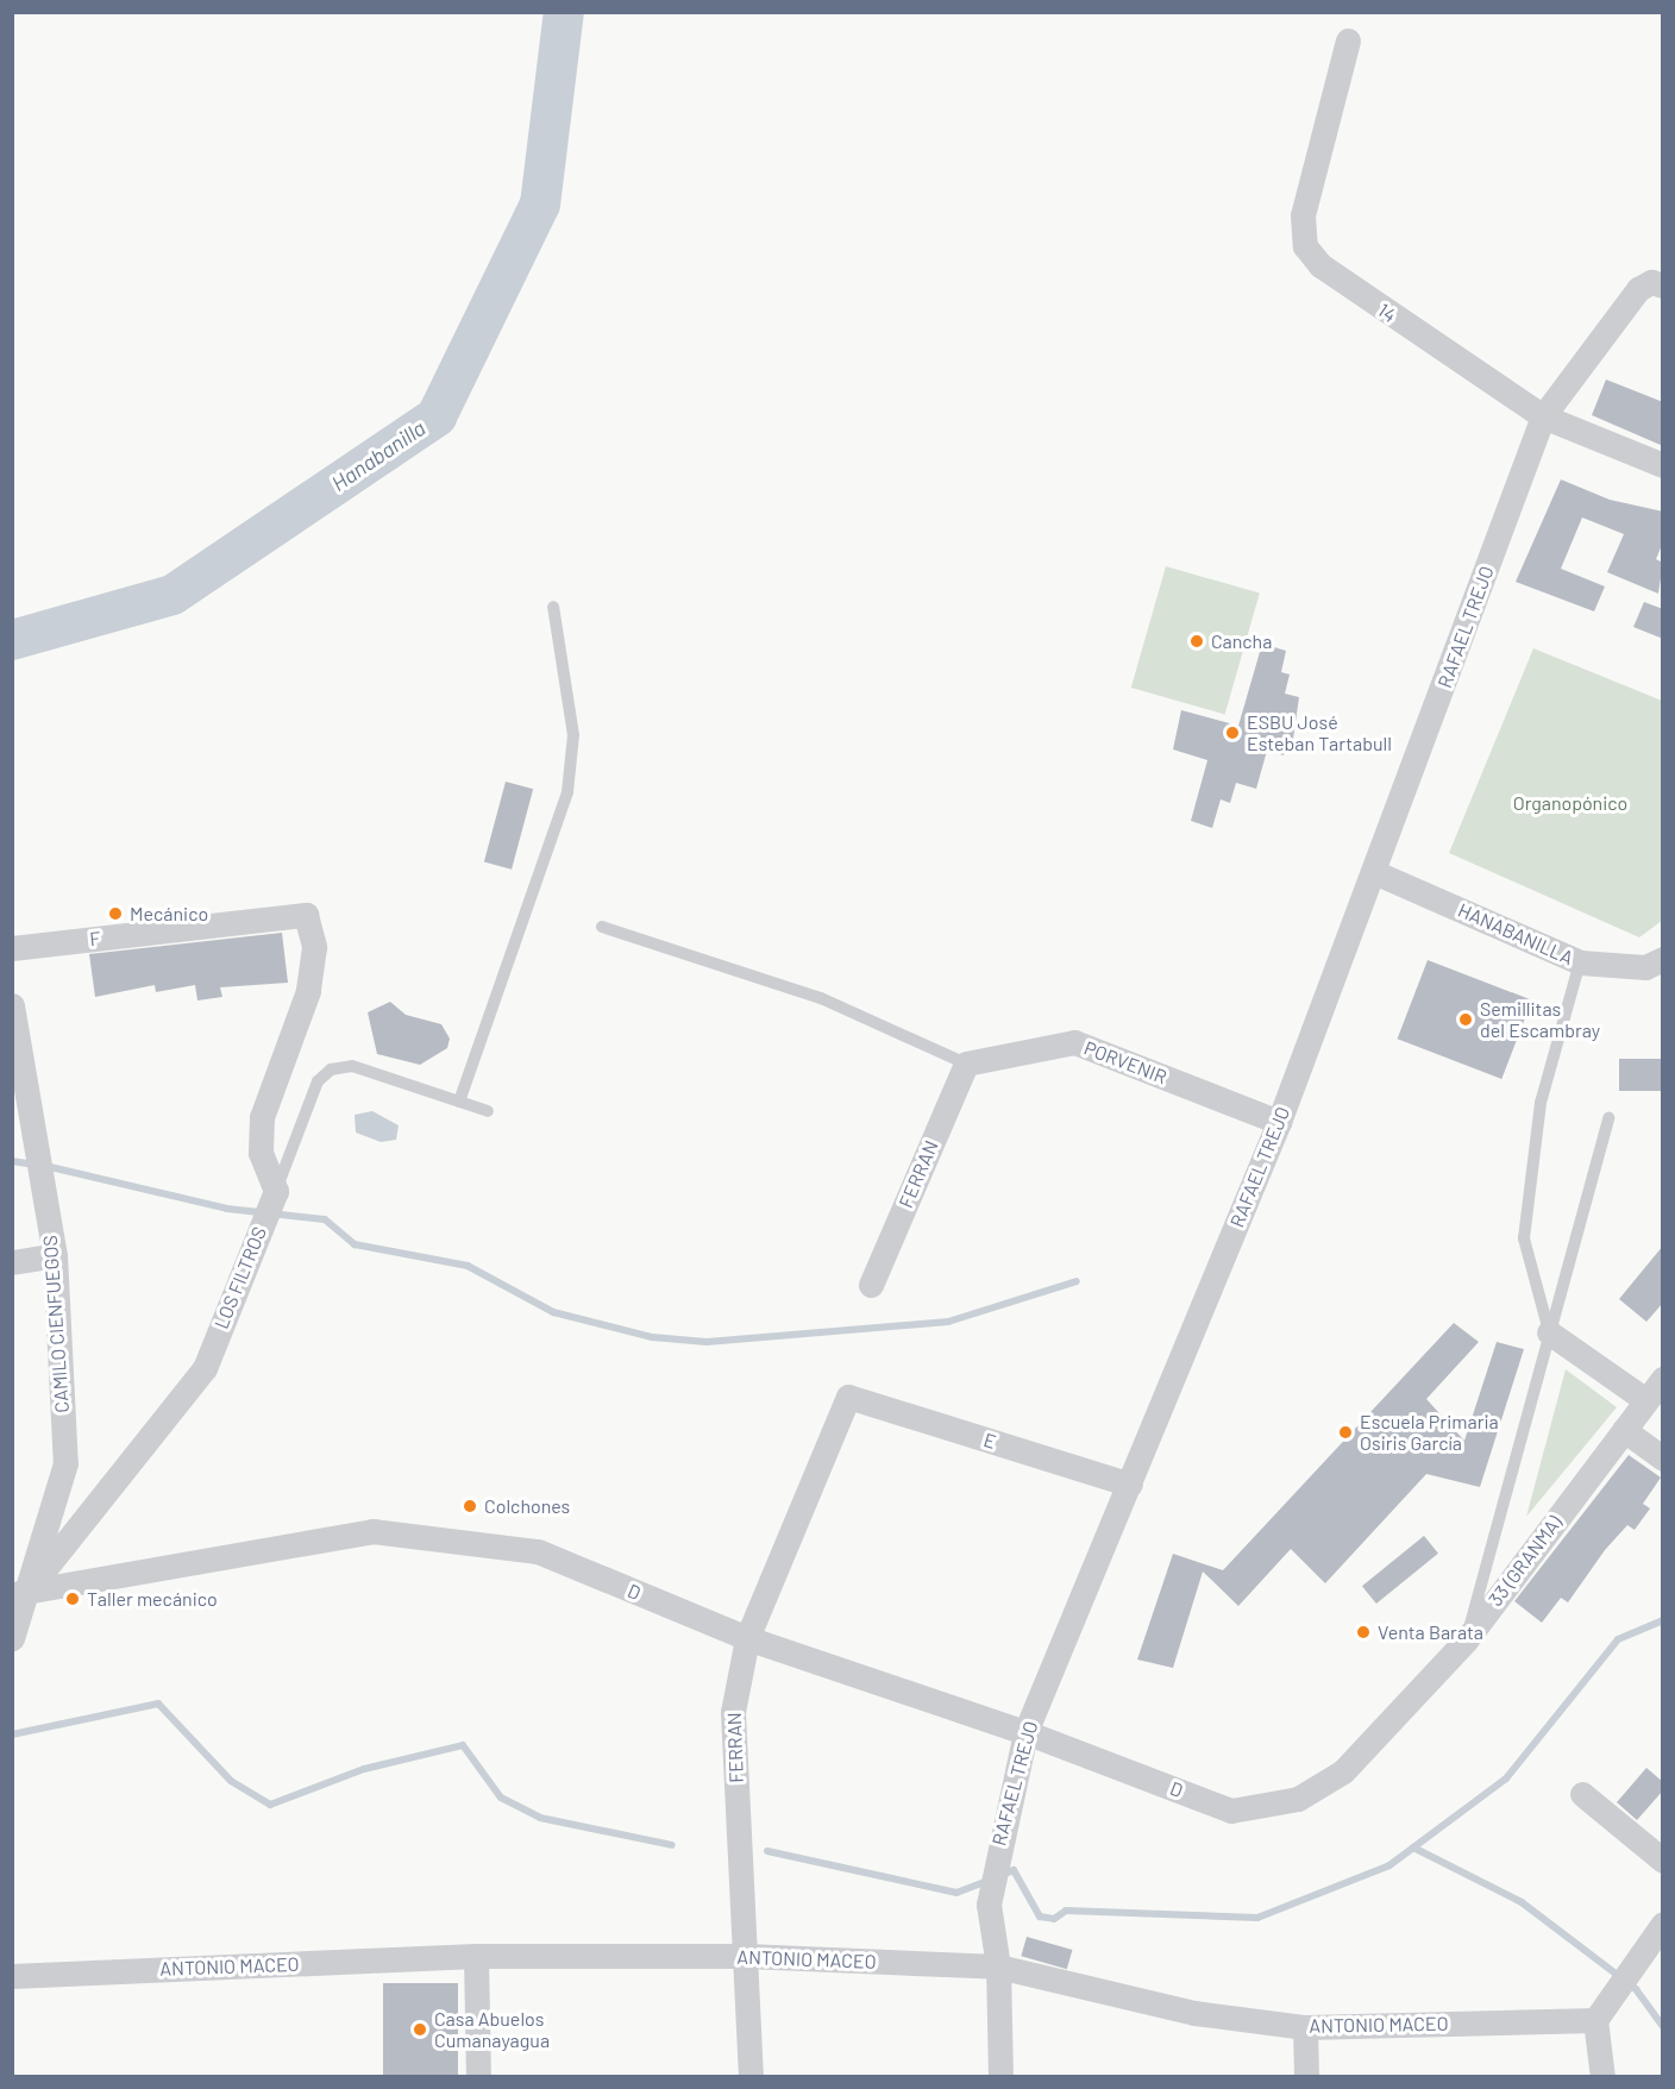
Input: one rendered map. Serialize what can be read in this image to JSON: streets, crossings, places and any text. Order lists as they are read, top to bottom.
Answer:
{
  "streets": {
    "street": [
      "14",
      "RAFAEL TREJO",
      "HANABANILLA",
      "F",
      "PORVENIR",
      "FERRAN",
      "LOS FILTROS",
      "CAMILO CIENFUEGOS",
      "E",
      "33 (GRANMA)",
      "D",
      "ANTONIO MACEO"
    ]
  },
  "crossings": [
    ["14", "RAFAEL TREJO"],
    ["RAFAEL TREJO", "HANABANILLA"],
    ["RAFAEL TREJO", "PORVENIR"],
    ["RAFAEL TREJO", "E"],
    ["RAFAEL TREJO", "D"],
    ["RAFAEL TREJO", "ANTONIO MACEO"],
    ["F", "LOS FILTROS"],
    ["PORVENIR", "FERRAN"],
    ["FERRAN", "E"],
    ["FERRAN", "D"],
    ["FERRAN", "ANTONIO MACEO"],
    ["LOS FILTROS", "CAMILO CIENFUEGOS"],
    ["LOS FILTROS", "D"],
    ["CAMILO CIENFUEGOS", "D"],
    ["33 (GRANMA)", "D"]
  ],
  "water": ["Hanabanilla"],
  "parks": ["Organopónico"],
  "places": [
    "Cancha",
    "ESBU José Esteban Tartabull",
    "Mecánico",
    "Semillitas del Escambray",
    "Escuela Primaria Osiris García",
    "Colchones",
    "Taller mecánico",
    "Venta Barata",
    "Casa Abuelos Cumanayagua"
  ]
}
